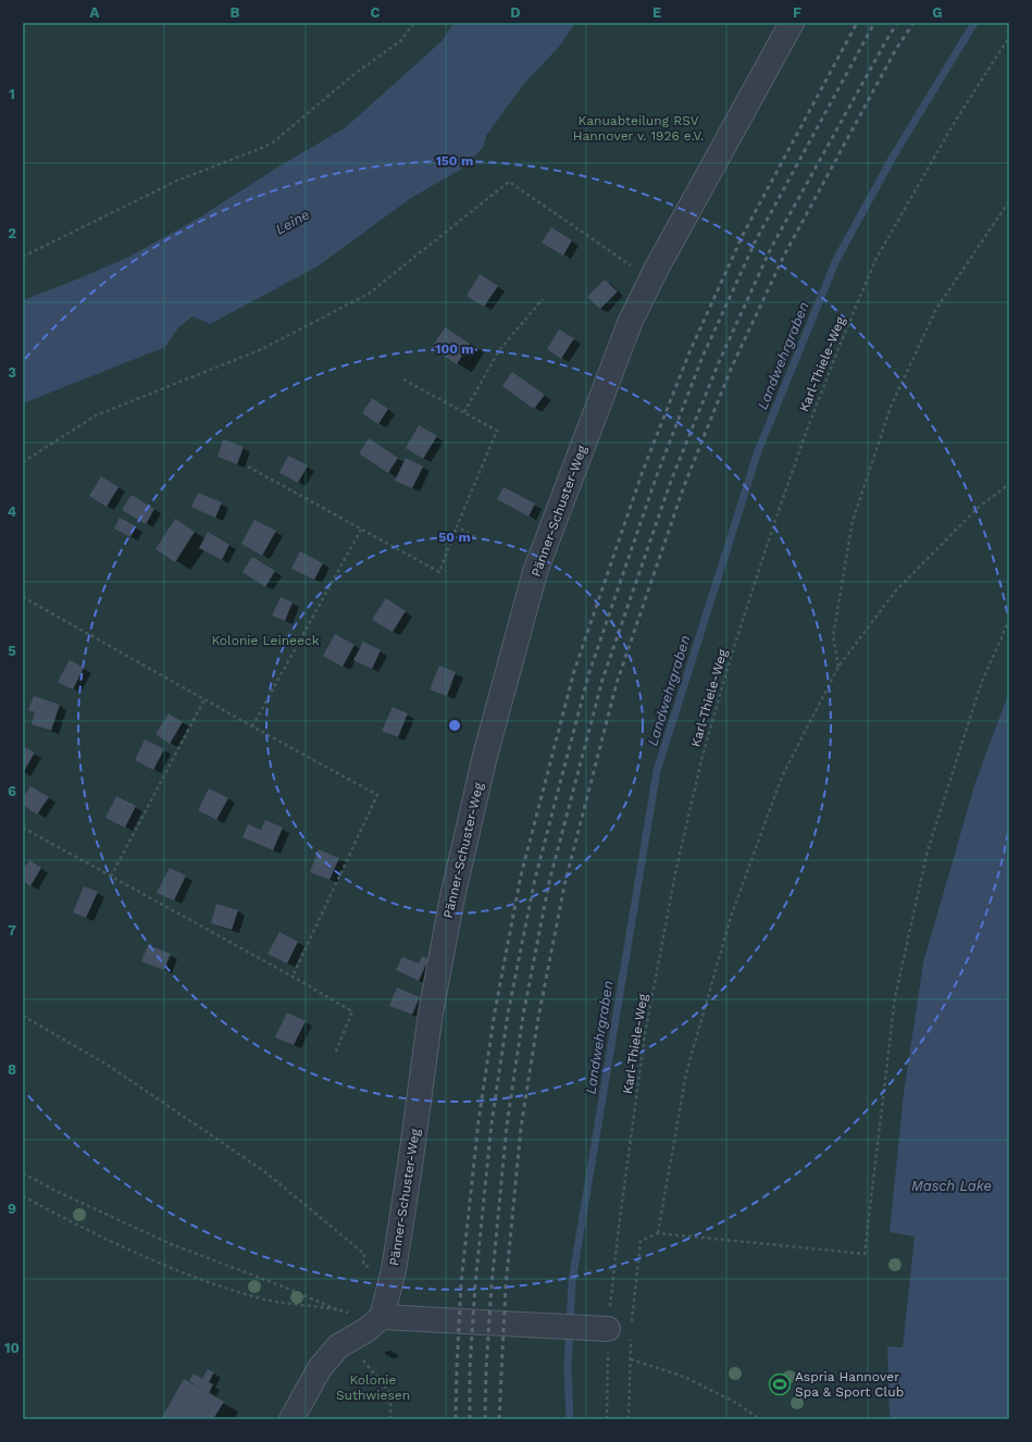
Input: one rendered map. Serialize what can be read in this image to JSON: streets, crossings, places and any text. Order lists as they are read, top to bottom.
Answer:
{
  "streets": {
    "lane": ["Pänner-Schuster-Weg"],
    "path": ["Karl-Thiele-Weg"]
  },
  "water": ["Leine", "Landwehrgraben", "Masch Lake"],
  "parks": ["Kanuabteilung RSV Hannover v. 1926 e.V.", "Kolonie Leineeck", "Kolonie Suthwiesen"],
  "places": {
    "sports": ["Aspria Hannover Spa & Sport Club"]
  },
  "grid": {
    "columns": [
      "A",
      "B",
      "C",
      "D",
      "E",
      "F",
      "G"
    ],
    "rows": [
      "1",
      "2",
      "3",
      "4",
      "5",
      "6",
      "7",
      "8",
      "9",
      "10"
    ]
  },
  "rings": ["150 m", "100 m", "50 m"]
}
